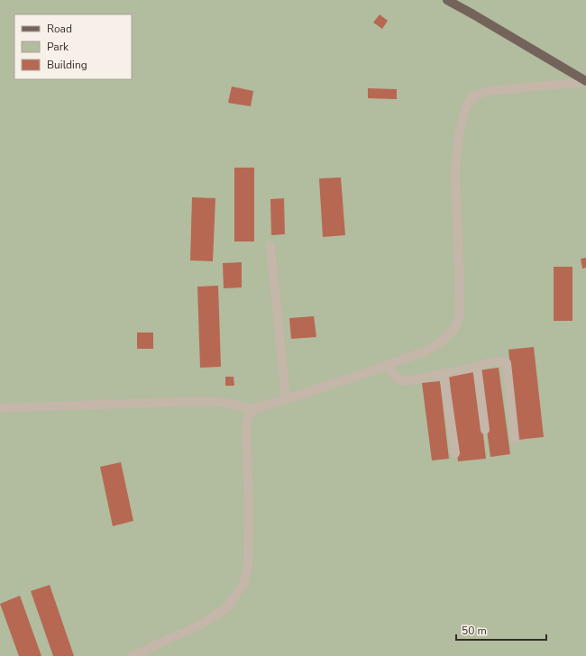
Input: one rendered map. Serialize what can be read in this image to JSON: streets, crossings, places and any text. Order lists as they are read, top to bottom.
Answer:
{
  "legend": ["Road", "Park", "Building"],
  "scale_bar": "50 m"
}
